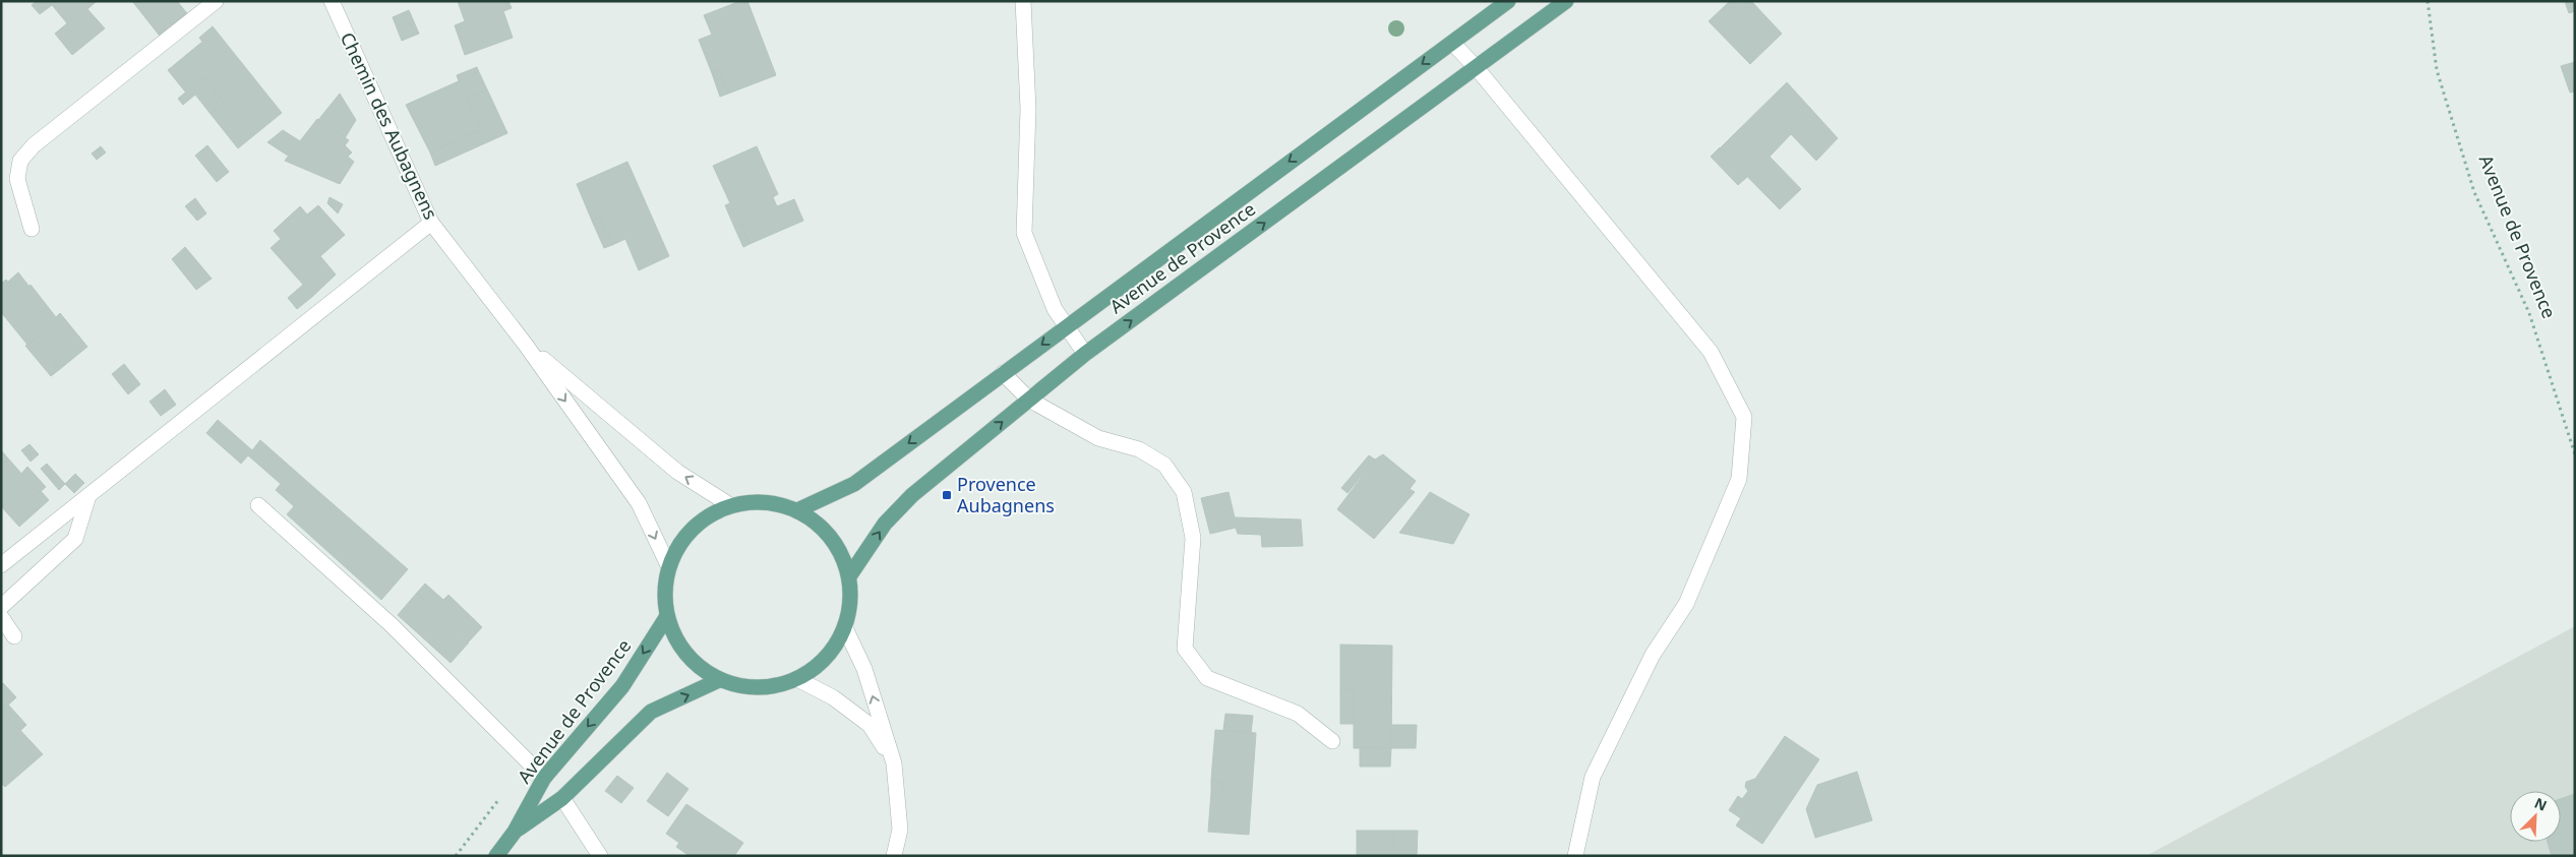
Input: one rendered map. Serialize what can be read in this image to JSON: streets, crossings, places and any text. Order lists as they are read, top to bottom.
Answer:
{
  "streets": {
    "main road": ["Avenue de Provence"],
    "street": ["Chemin des Aubagnens"]
  },
  "places": {
    "transit": ["Provence Aubagnens"]
  },
  "north": "top right"
}
